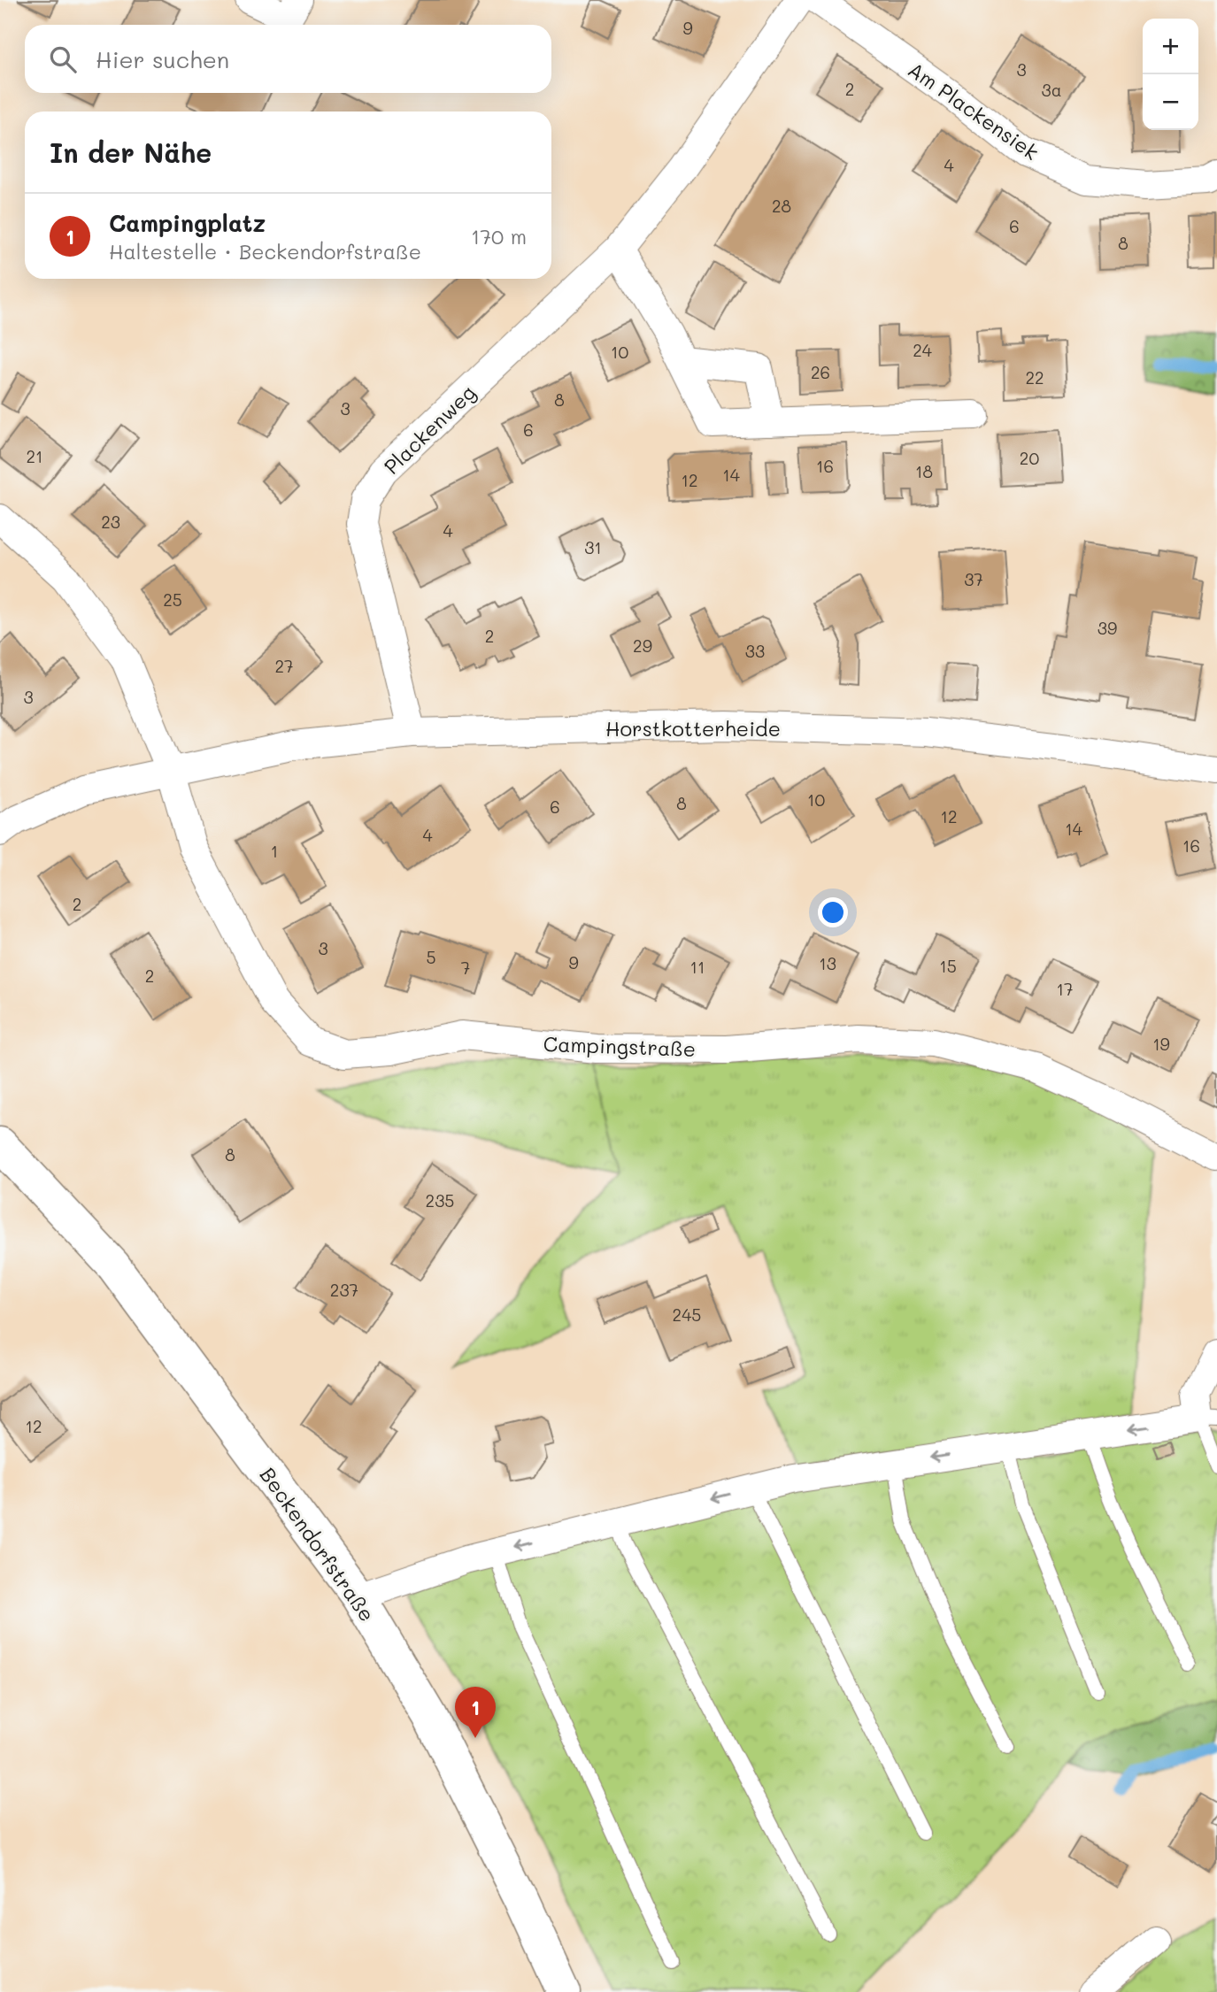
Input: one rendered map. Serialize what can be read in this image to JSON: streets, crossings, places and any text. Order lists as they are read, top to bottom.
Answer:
{
  "streets": {
    "street": [
      "Am Plackensiek",
      "Plackenweg",
      "Horstkotterheide",
      "Campingstraße",
      "Beckendorfstraße"
    ]
  },
  "crossings": [
    ["Plackenweg", "Horstkotterheide"],
    ["Horstkotterheide", "Campingstraße"]
  ],
  "house_numbers": [
    "9",
    "3",
    "2",
    "3a",
    "4",
    "28",
    "6",
    "8",
    "24",
    "10",
    "26",
    "22",
    "8",
    "3",
    "6",
    "21",
    "20",
    "16",
    "18",
    "14",
    "12",
    "23",
    "4",
    "31",
    "37",
    "25",
    "39",
    "2",
    "29",
    "33",
    "27",
    "3",
    "10",
    "8",
    "6",
    "12",
    "14",
    "4",
    "16",
    "1",
    "2",
    "3",
    "5",
    "9",
    "13",
    "15",
    "11",
    "7",
    "2",
    "17",
    "19",
    "8",
    "235",
    "237",
    "245",
    "12"
  ],
  "page": {
    "map_buttons": ["+", "−"],
    "search": "Hier suchen",
    "heading": "In der Nähe",
    "list": [
      {
        "mark": "1",
        "name": "Campingplatz",
        "note": "Haltestelle · Beckendorfstraße",
        "value": "170 m"
      }
    ],
    "pins": "1"
  }
}
